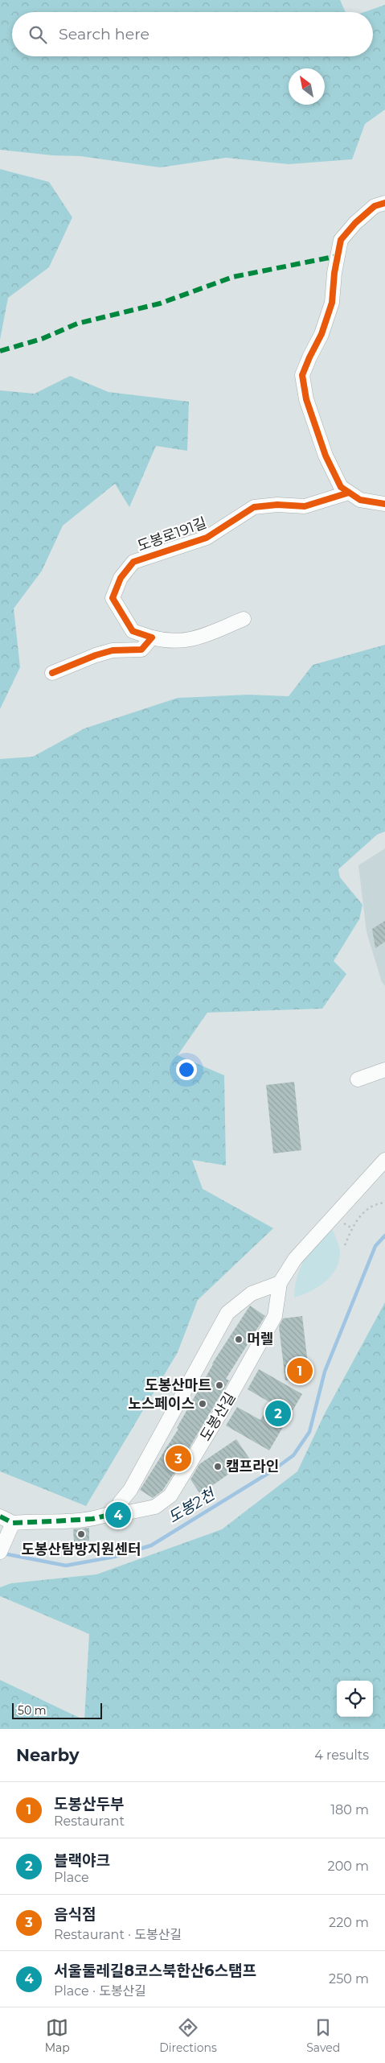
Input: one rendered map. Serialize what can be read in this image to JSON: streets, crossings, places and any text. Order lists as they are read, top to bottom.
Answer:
{
  "streets": {
    "street": ["도봉로191길", "도봉산길"]
  },
  "water": ["도봉2천"],
  "places": [
    "머렐",
    "도봉산마트",
    "노스페이스",
    "캠프라인",
    "도봉산탐방지원센터"
  ],
  "scale_bar": "50 m",
  "north": "top left",
  "page": {
    "search": "Search here",
    "pins": [
      "1",
      "2",
      "3",
      "4"
    ],
    "scale": "50 m",
    "heading": ["Nearby", "4 results"],
    "list": [
      {
        "mark": "1",
        "name": "도봉산두부",
        "note": "Restaurant",
        "value": "180 m"
      },
      {
        "mark": "2",
        "name": "블랙야크",
        "note": "Place",
        "value": "200 m"
      },
      {
        "mark": "3",
        "name": "음식점",
        "note": "Restaurant · 도봉산길",
        "value": "220 m"
      },
      {
        "mark": "4",
        "name": "서울둘레길8코스북한산6스탬프",
        "note": "Place · 도봉산길",
        "value": "250 m"
      }
    ],
    "nav": ["Map", "Directions", "Saved"]
  }
}
